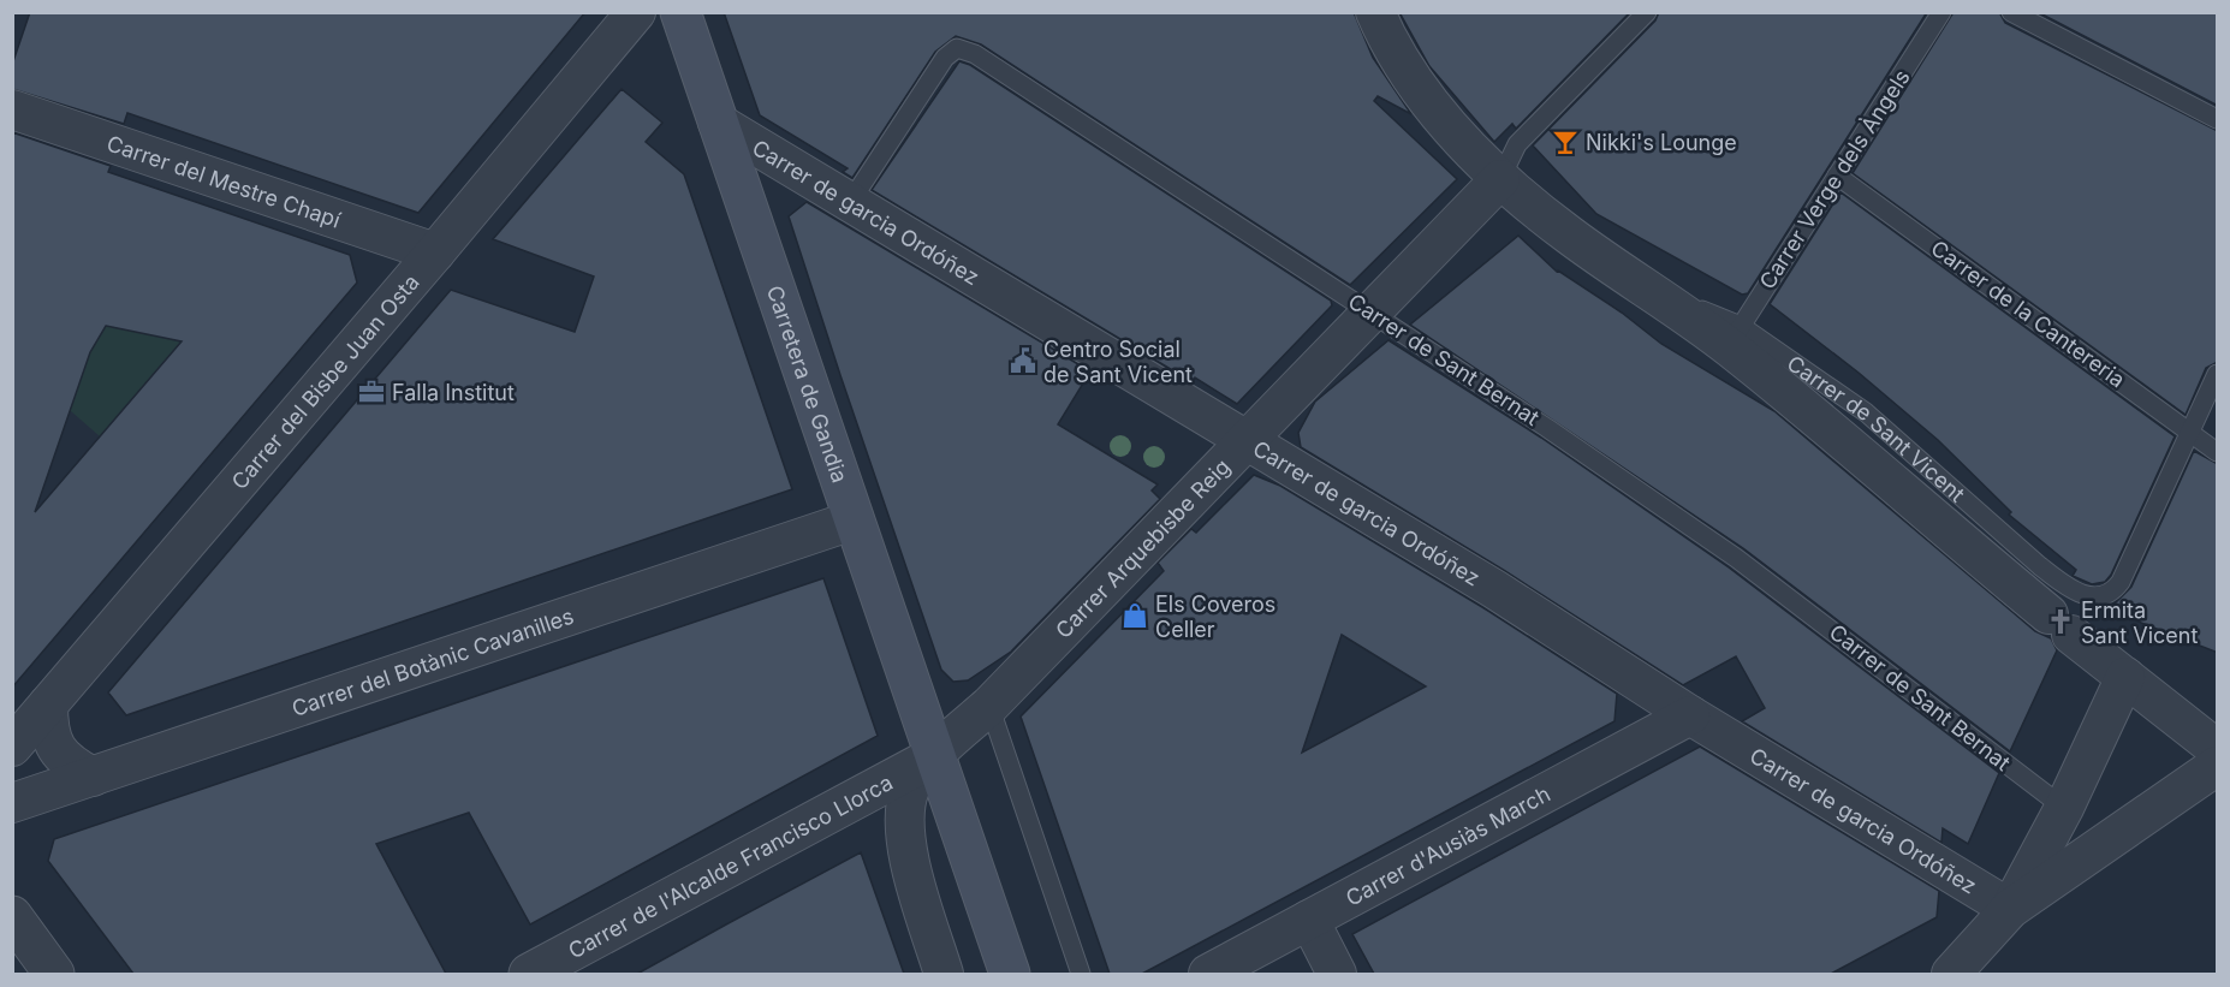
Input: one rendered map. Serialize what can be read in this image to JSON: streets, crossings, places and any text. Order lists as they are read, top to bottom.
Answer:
{
  "streets": {
    "main road": ["Carretera de Gandia"],
    "street": [
      "Carrer del Mestre Chapí",
      "Carrer de garcia Ordóñez",
      "Carrer del Bisbe Juan Osta",
      "Carrer de Sant Vicent",
      "Carrer Arquebisbe Reig",
      "Carrer del Botànic Cavanilles",
      "Carrer d'Ausiàs March",
      "Carrer de l'Alcalde Francisco Llorca"
    ],
    "lane": ["Carrer Verge dels Àngels", "Carrer de la Cantereria", "Carrer de Sant Bernat"]
  },
  "crossings": [
    ["Carrer Verge dels Àngels", "Carrer de la Cantereria"],
    ["Carrer Verge dels Àngels", "Carrer de Sant Vicent"],
    ["Carrer del Mestre Chapí", "Carrer del Bisbe Juan Osta"],
    ["Carrer de garcia Ordóñez", "Carrer de Sant Bernat"],
    ["Carrer de garcia Ordóñez", "Carretera de Gandia"],
    ["Carrer de garcia Ordóñez", "Carrer Arquebisbe Reig"],
    ["Carrer de garcia Ordóñez", "Carrer d'Ausiàs March"],
    ["Carrer de la Cantereria", "Carrer de Sant Vicent"],
    ["Carrer de Sant Bernat", "Carrer Arquebisbe Reig"],
    ["Carretera de Gandia", "Carrer Arquebisbe Reig"],
    ["Carretera de Gandia", "Carrer del Botànic Cavanilles"],
    ["Carretera de Gandia", "Carrer de l'Alcalde Francisco Llorca"],
    ["Carrer de Sant Vicent", "Carrer Arquebisbe Reig"],
    ["Carrer Arquebisbe Reig", "Carrer de l'Alcalde Francisco Llorca"]
  ],
  "places": {
    "bar": ["Nikki's Lounge"],
    "public building": ["Centro Social de Sant Vicent"],
    "office": ["Falla Institut"],
    "shop": ["Els Coveros Celler"],
    "church": ["Ermita Sant Vicent"]
  }
}
